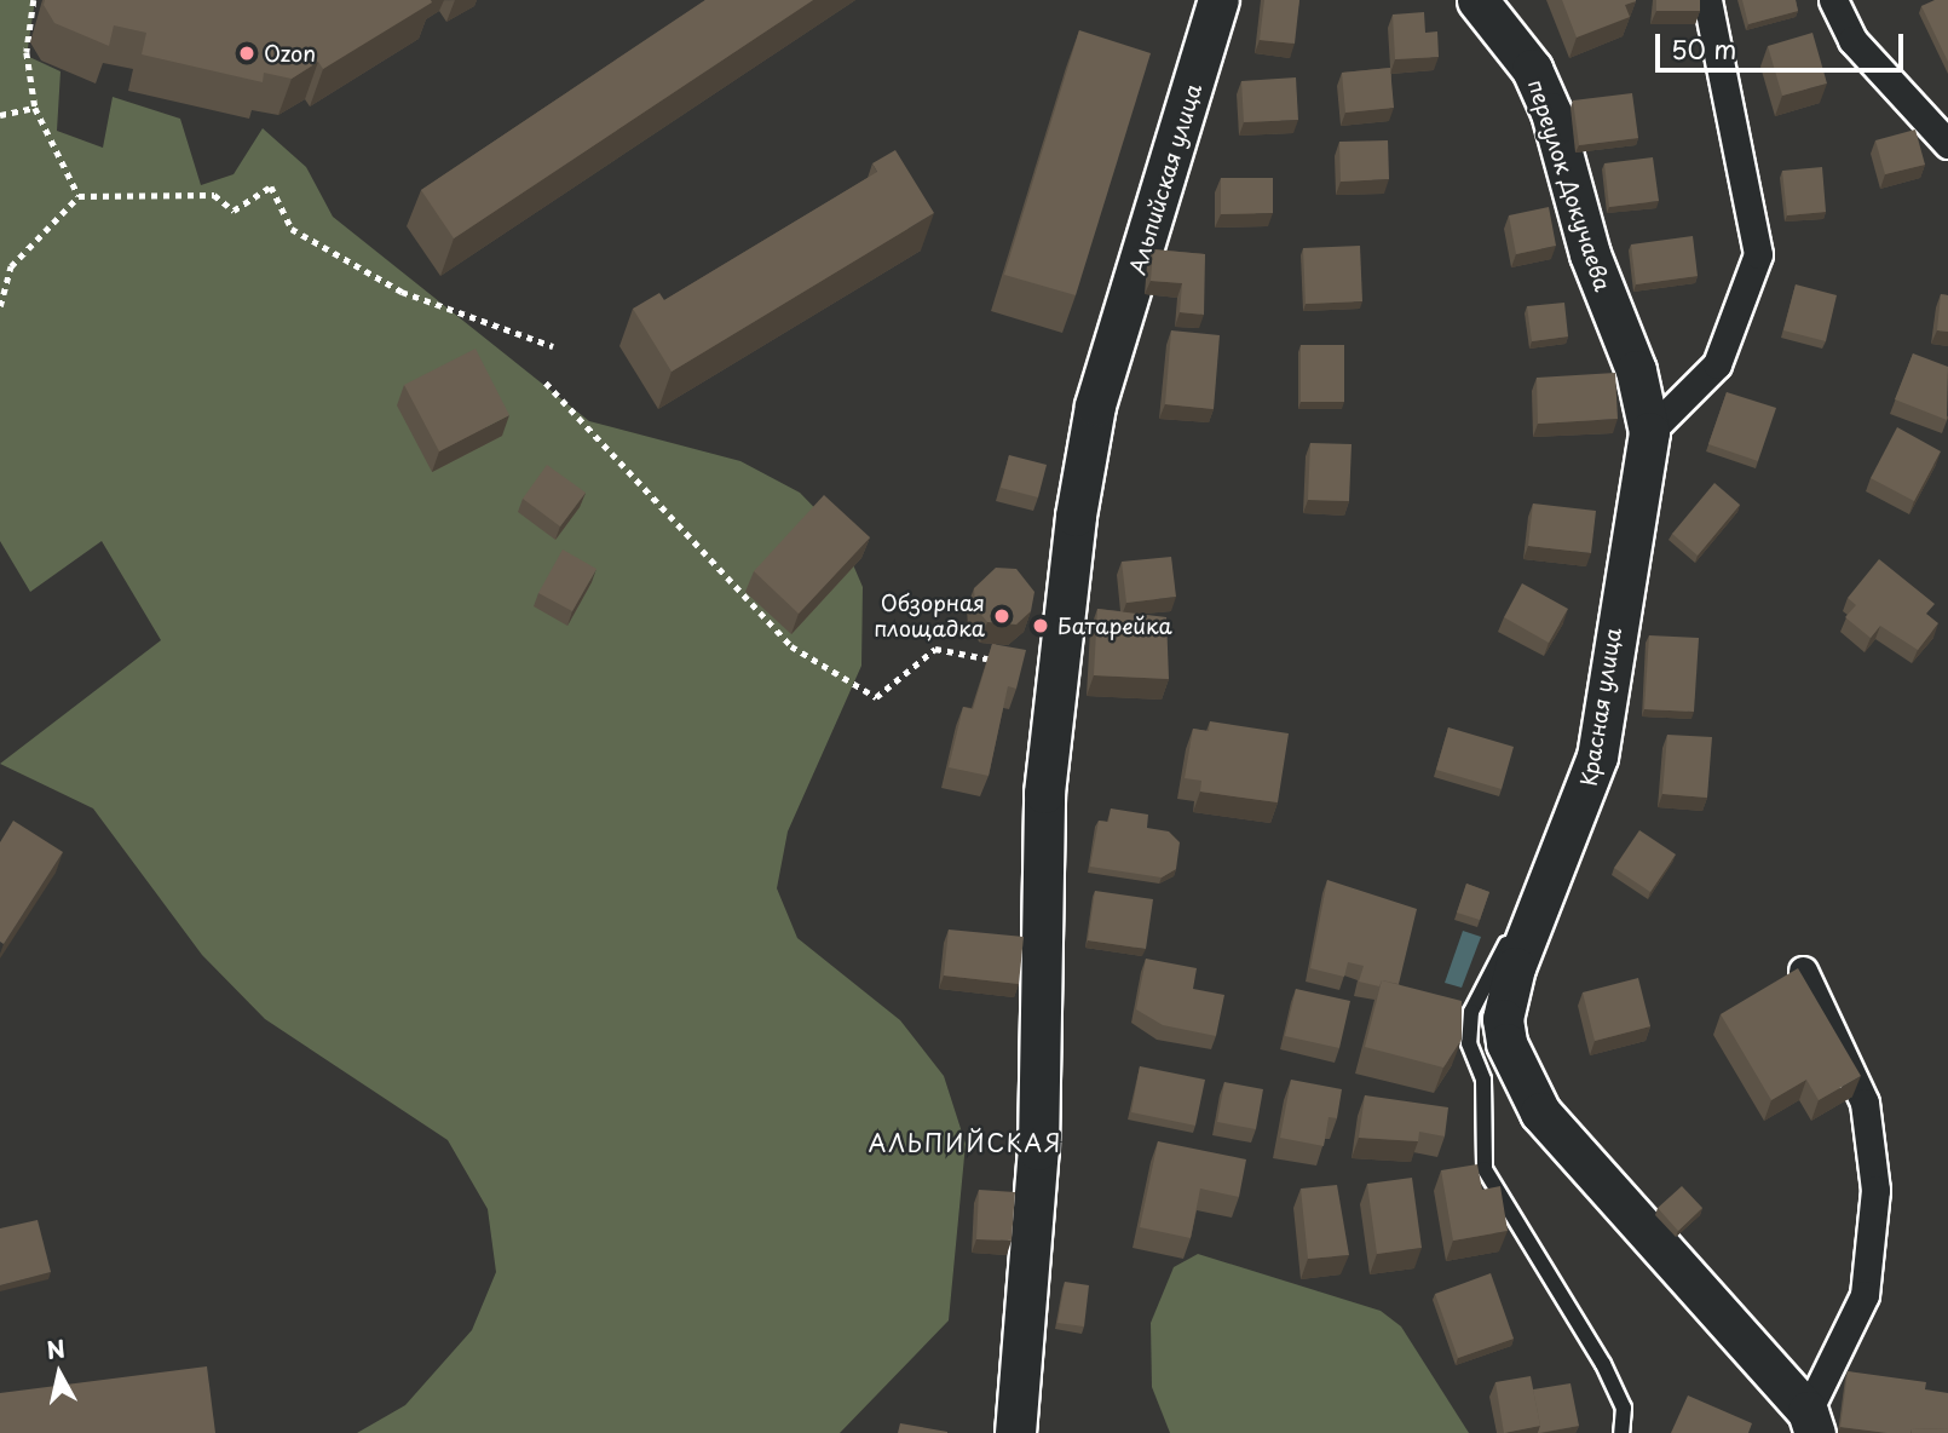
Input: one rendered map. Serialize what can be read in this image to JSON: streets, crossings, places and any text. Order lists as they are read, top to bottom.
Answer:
{
  "streets": {
    "street": ["Альпийская улица", "переулок Докучаева", "Красная улица"]
  },
  "crossings": [
    ["переулок Докучаева", "Красная улица"]
  ],
  "districts": ["АЛЬПИЙСКАЯ"],
  "places": ["Ozon", "Обзорная площадка", "Батарейка"],
  "scale_bar": "50 m",
  "north": "top"
}
